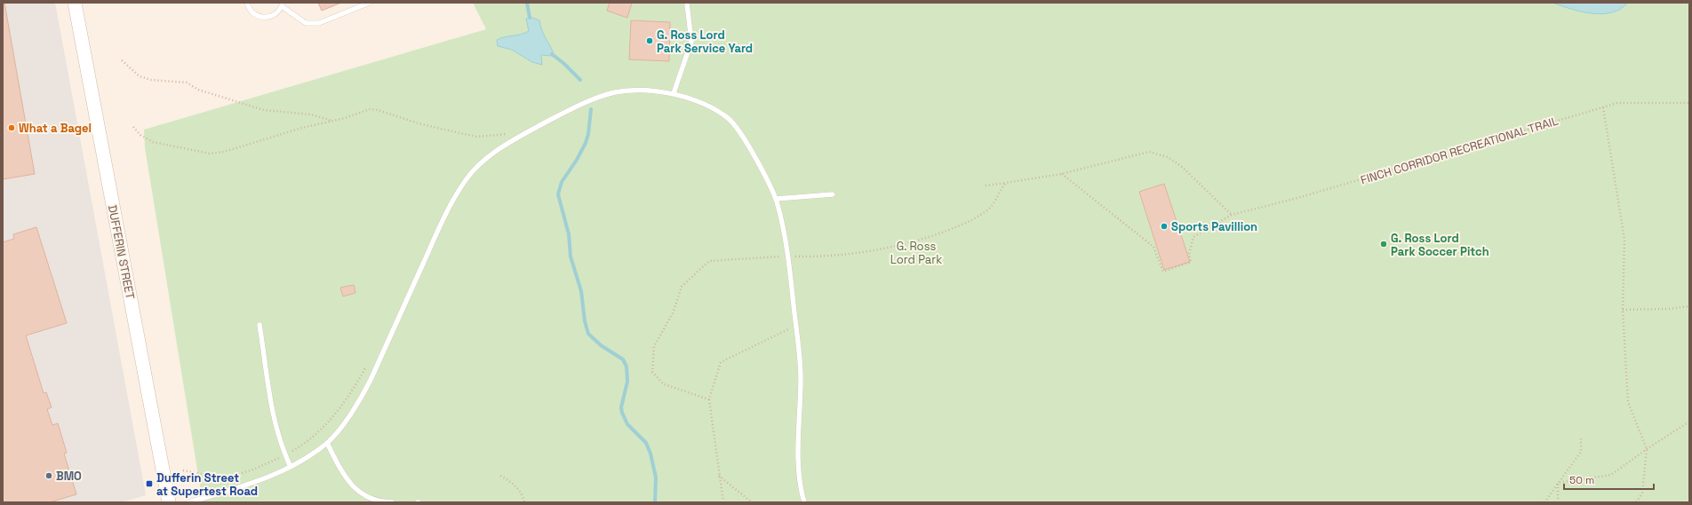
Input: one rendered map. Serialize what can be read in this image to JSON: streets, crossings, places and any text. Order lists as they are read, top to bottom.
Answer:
{
  "streets": {
    "main road": ["DUFFERIN STREET"],
    "path": ["FINCH CORRIDOR RECREATIONAL TRAIL"]
  },
  "parks": ["G. Ross Lord Park"],
  "places": {
    "other": [
      "G. Ross Lord Park Service Yard",
      "What a Bagel",
      "Sports Pavillion",
      "G. Ross Lord Park Soccer Pitch",
      "BMO"
    ],
    "transit": ["Dufferin Street at Supertest Road"]
  },
  "scale_bar": "50 m"
}
